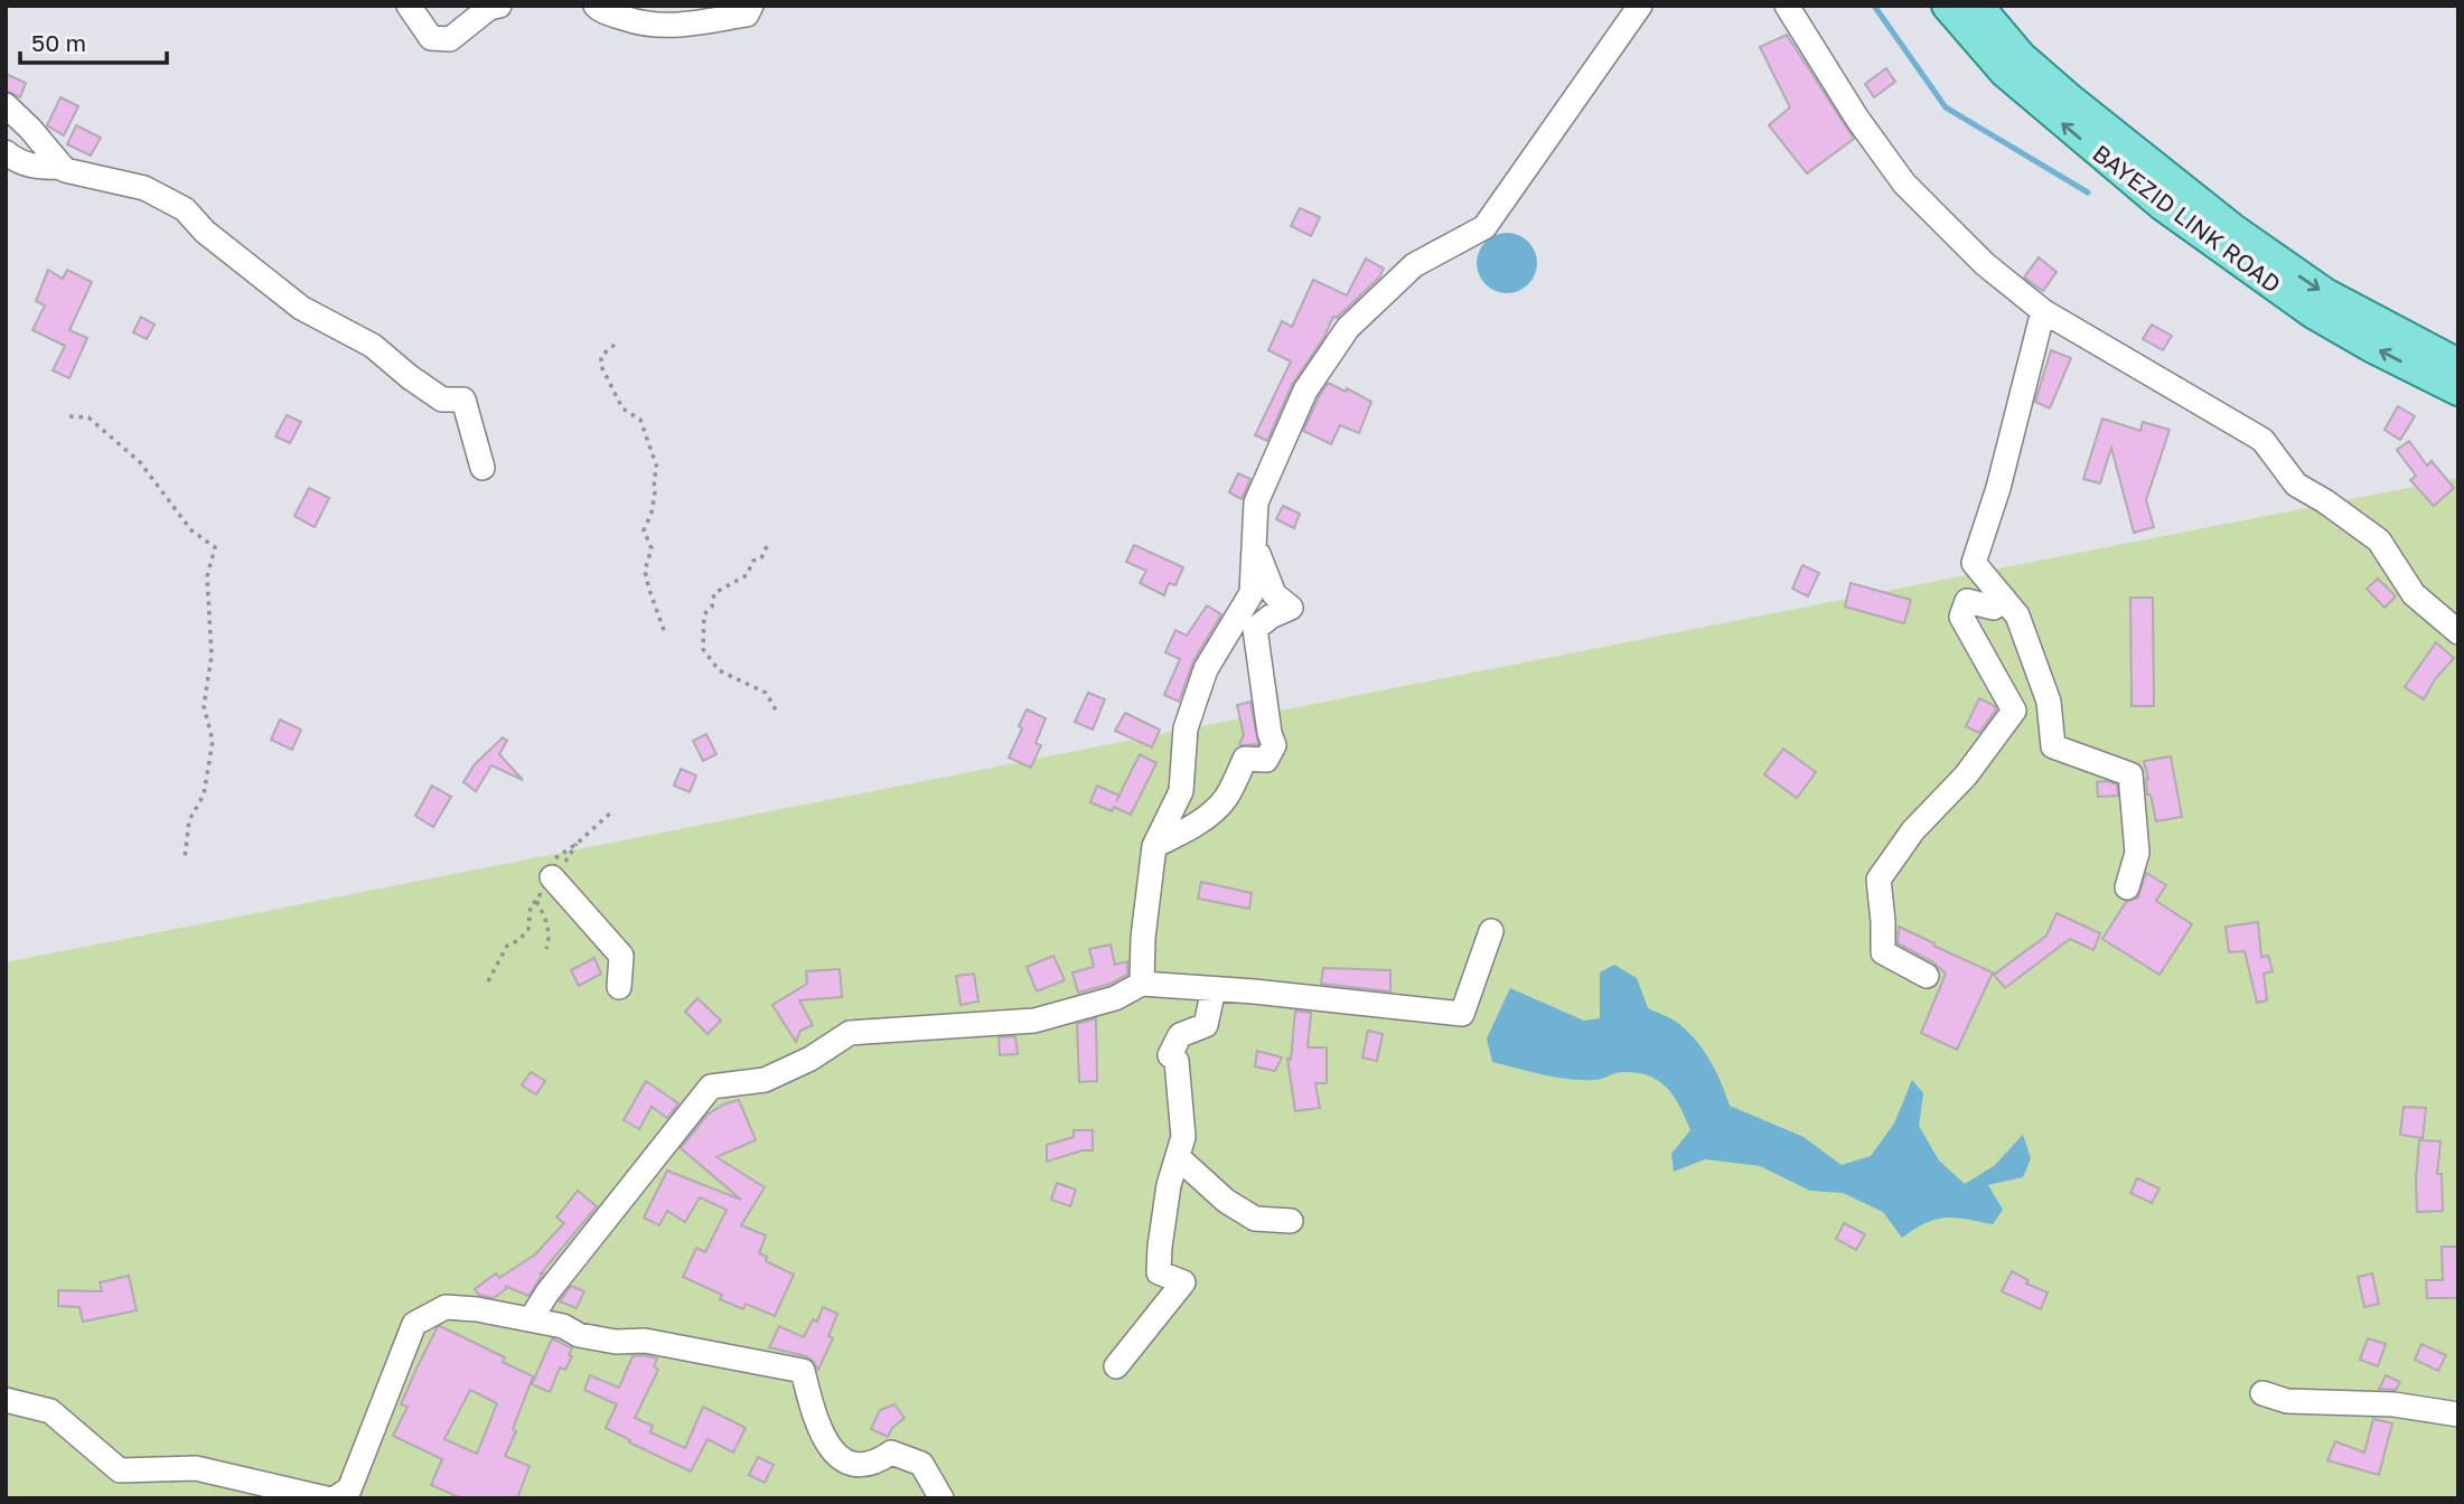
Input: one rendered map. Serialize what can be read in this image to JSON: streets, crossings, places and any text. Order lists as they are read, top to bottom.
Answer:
{
  "streets": {
    "main road": ["BAYEZID LINK ROAD"]
  },
  "scale_bar": "50 m"
}
